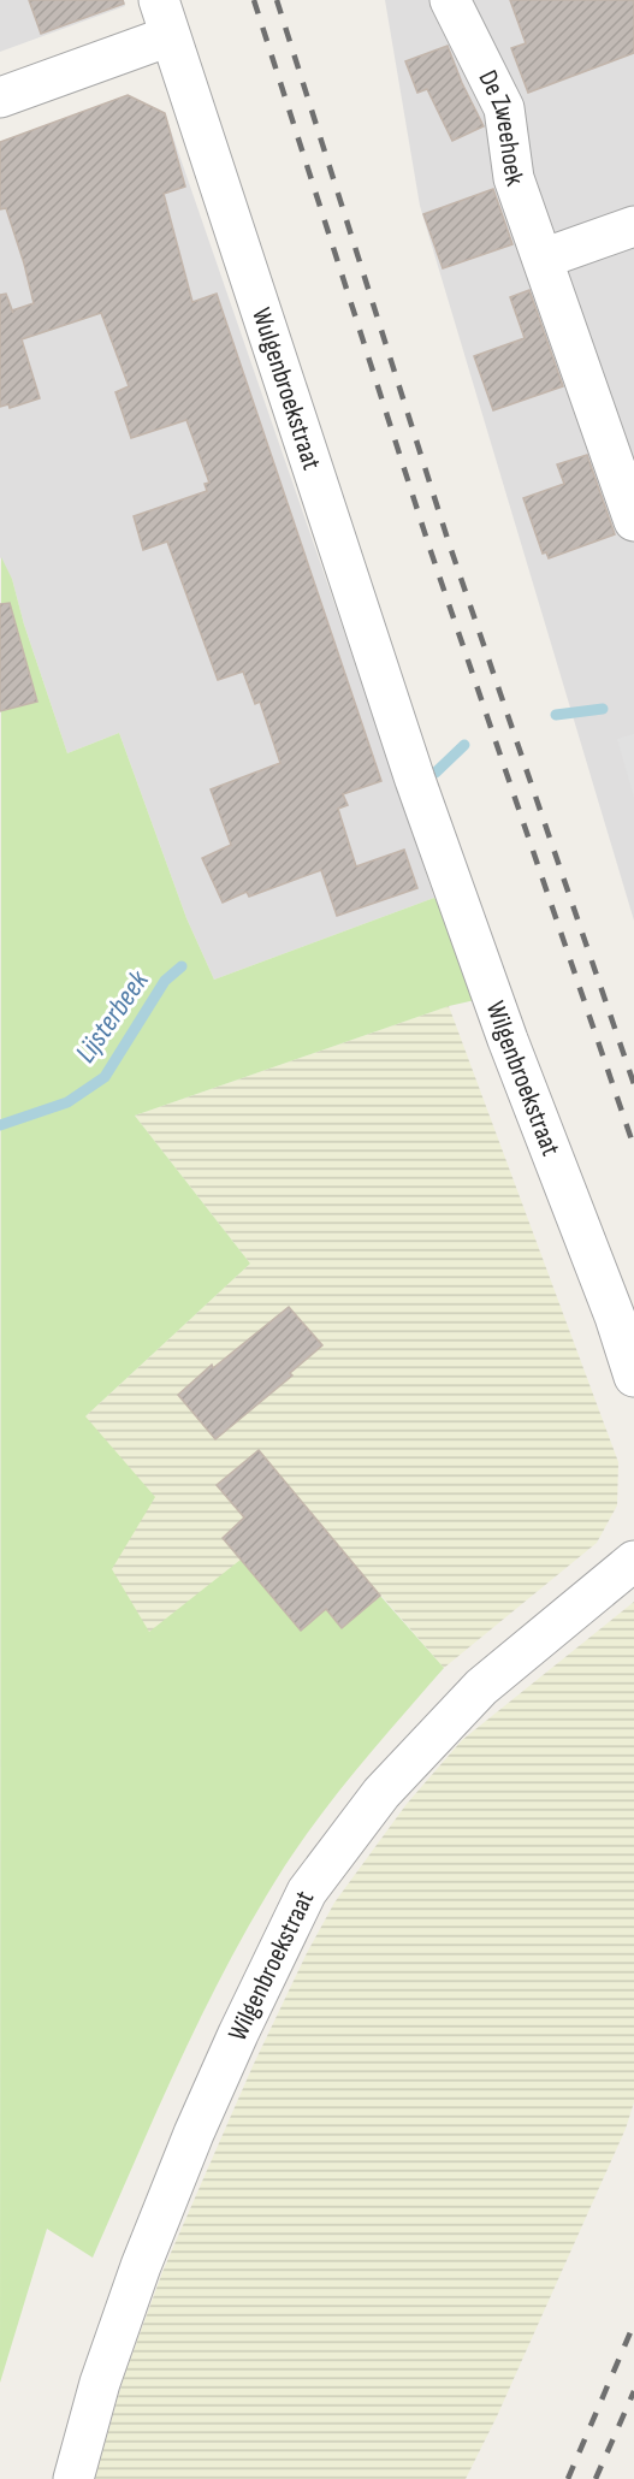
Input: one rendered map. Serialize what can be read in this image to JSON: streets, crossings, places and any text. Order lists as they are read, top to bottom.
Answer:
{
  "streets": {
    "street": ["De Zweehoek", "Wulgenbroekstraat", "Wilgenbroekstraat"]
  },
  "crossings": [
    ["Wulgenbroekstraat", "Wilgenbroekstraat"]
  ],
  "water": ["Lijsterbeek"]
}
